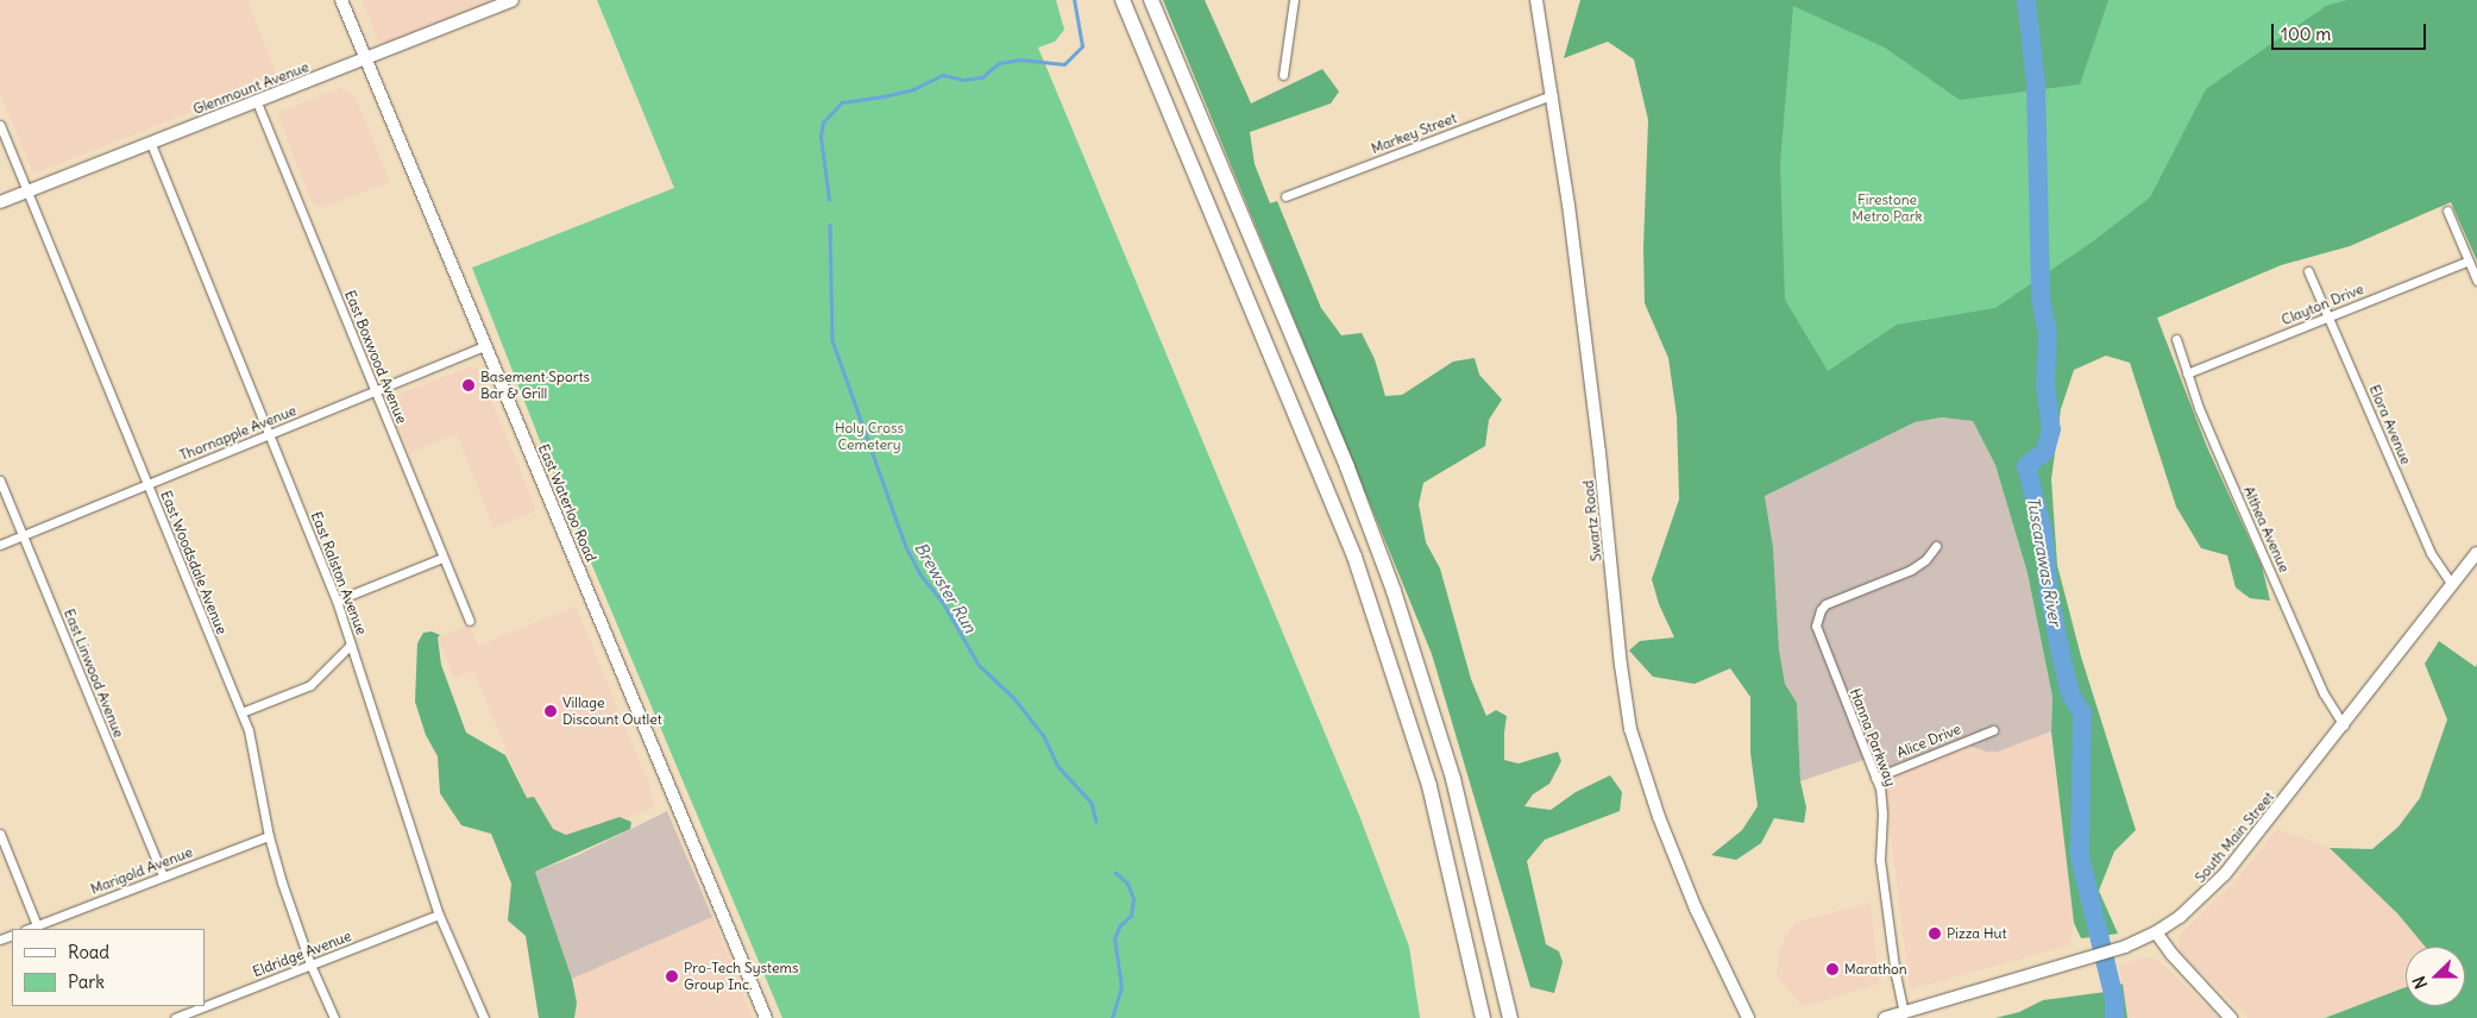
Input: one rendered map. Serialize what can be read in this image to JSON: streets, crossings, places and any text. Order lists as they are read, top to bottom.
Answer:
{
  "streets": {
    "main road": [
      "Glenmount Avenue",
      "East Waterloo Road",
      "Swartz Road",
      "South Main Street"
    ],
    "street": [
      "Markey Street",
      "Clayton Drive",
      "East Boxwood Avenue",
      "Elora Avenue",
      "Thornapple Avenue",
      "Althea Avenue",
      "East Woodsdale Avenue",
      "East Ralston Avenue",
      "East Linwood Avenue",
      "Hanna Parkway",
      "Alice Drive",
      "Marigold Avenue",
      "Eldridge Avenue"
    ]
  },
  "crossings": [
    ["Glenmount Avenue", "East Boxwood Avenue"],
    ["Glenmount Avenue", "East Waterloo Road"],
    ["Glenmount Avenue", "East Woodsdale Avenue"],
    ["Glenmount Avenue", "East Ralston Avenue"],
    ["Markey Street", "Swartz Road"],
    ["Clayton Drive", "Elora Avenue"],
    ["Clayton Drive", "Althea Avenue"],
    ["East Boxwood Avenue", "Thornapple Avenue"],
    ["Elora Avenue", "South Main Street"],
    ["Thornapple Avenue", "East Waterloo Road"],
    ["Thornapple Avenue", "East Woodsdale Avenue"],
    ["Thornapple Avenue", "East Ralston Avenue"],
    ["Thornapple Avenue", "East Linwood Avenue"],
    ["Althea Avenue", "South Main Street"],
    ["East Woodsdale Avenue", "Marigold Avenue"],
    ["East Woodsdale Avenue", "Eldridge Avenue"],
    ["East Ralston Avenue", "Eldridge Avenue"],
    ["East Linwood Avenue", "Marigold Avenue"],
    ["Hanna Parkway", "Alice Drive"],
    ["Hanna Parkway", "South Main Street"]
  ],
  "water": ["Tuscarawas River", "Brewster Run"],
  "parks": ["Firestone Metro Park", "Holy Cross Cemetery"],
  "places": [
    "Basement Sports Bar & Grill",
    "Village Discount Outlet",
    "Pizza Hut",
    "Marathon",
    "Pro-Tech Systems Group Inc."
  ],
  "legend": ["Road", "Park"],
  "scale_bar": "100 m",
  "north": "left"
}
